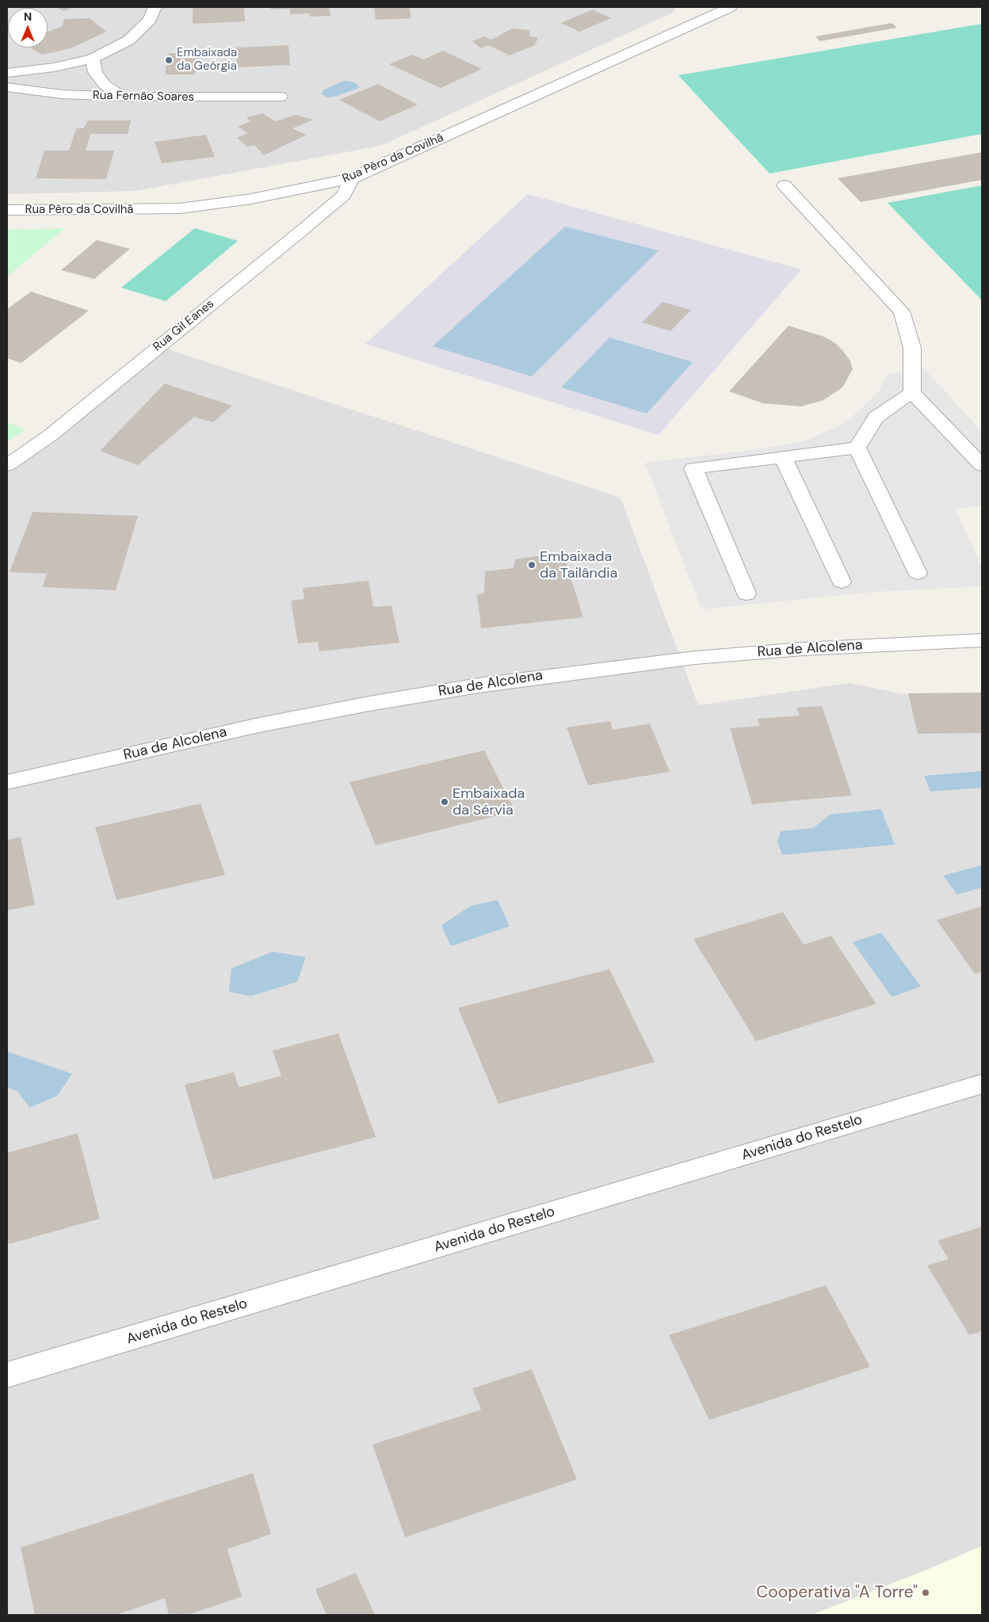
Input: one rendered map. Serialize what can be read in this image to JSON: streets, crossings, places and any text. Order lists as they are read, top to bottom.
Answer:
{
  "streets": {
    "street": [
      "Rua Fernão Soares",
      "Rua Pêro da Covilhã",
      "Rua Gil Eanes",
      "Rua de Alcolena",
      "Avenida do Restelo"
    ]
  },
  "crossings": [
    ["Rua Pêro da Covilhã", "Rua Gil Eanes"]
  ],
  "places": [
    "Embaixada da Geórgia",
    "Embaixada da Tailândia",
    "Embaixada da Sérvia",
    "Cooperativa \"A Torre\""
  ],
  "north": "top"
}
